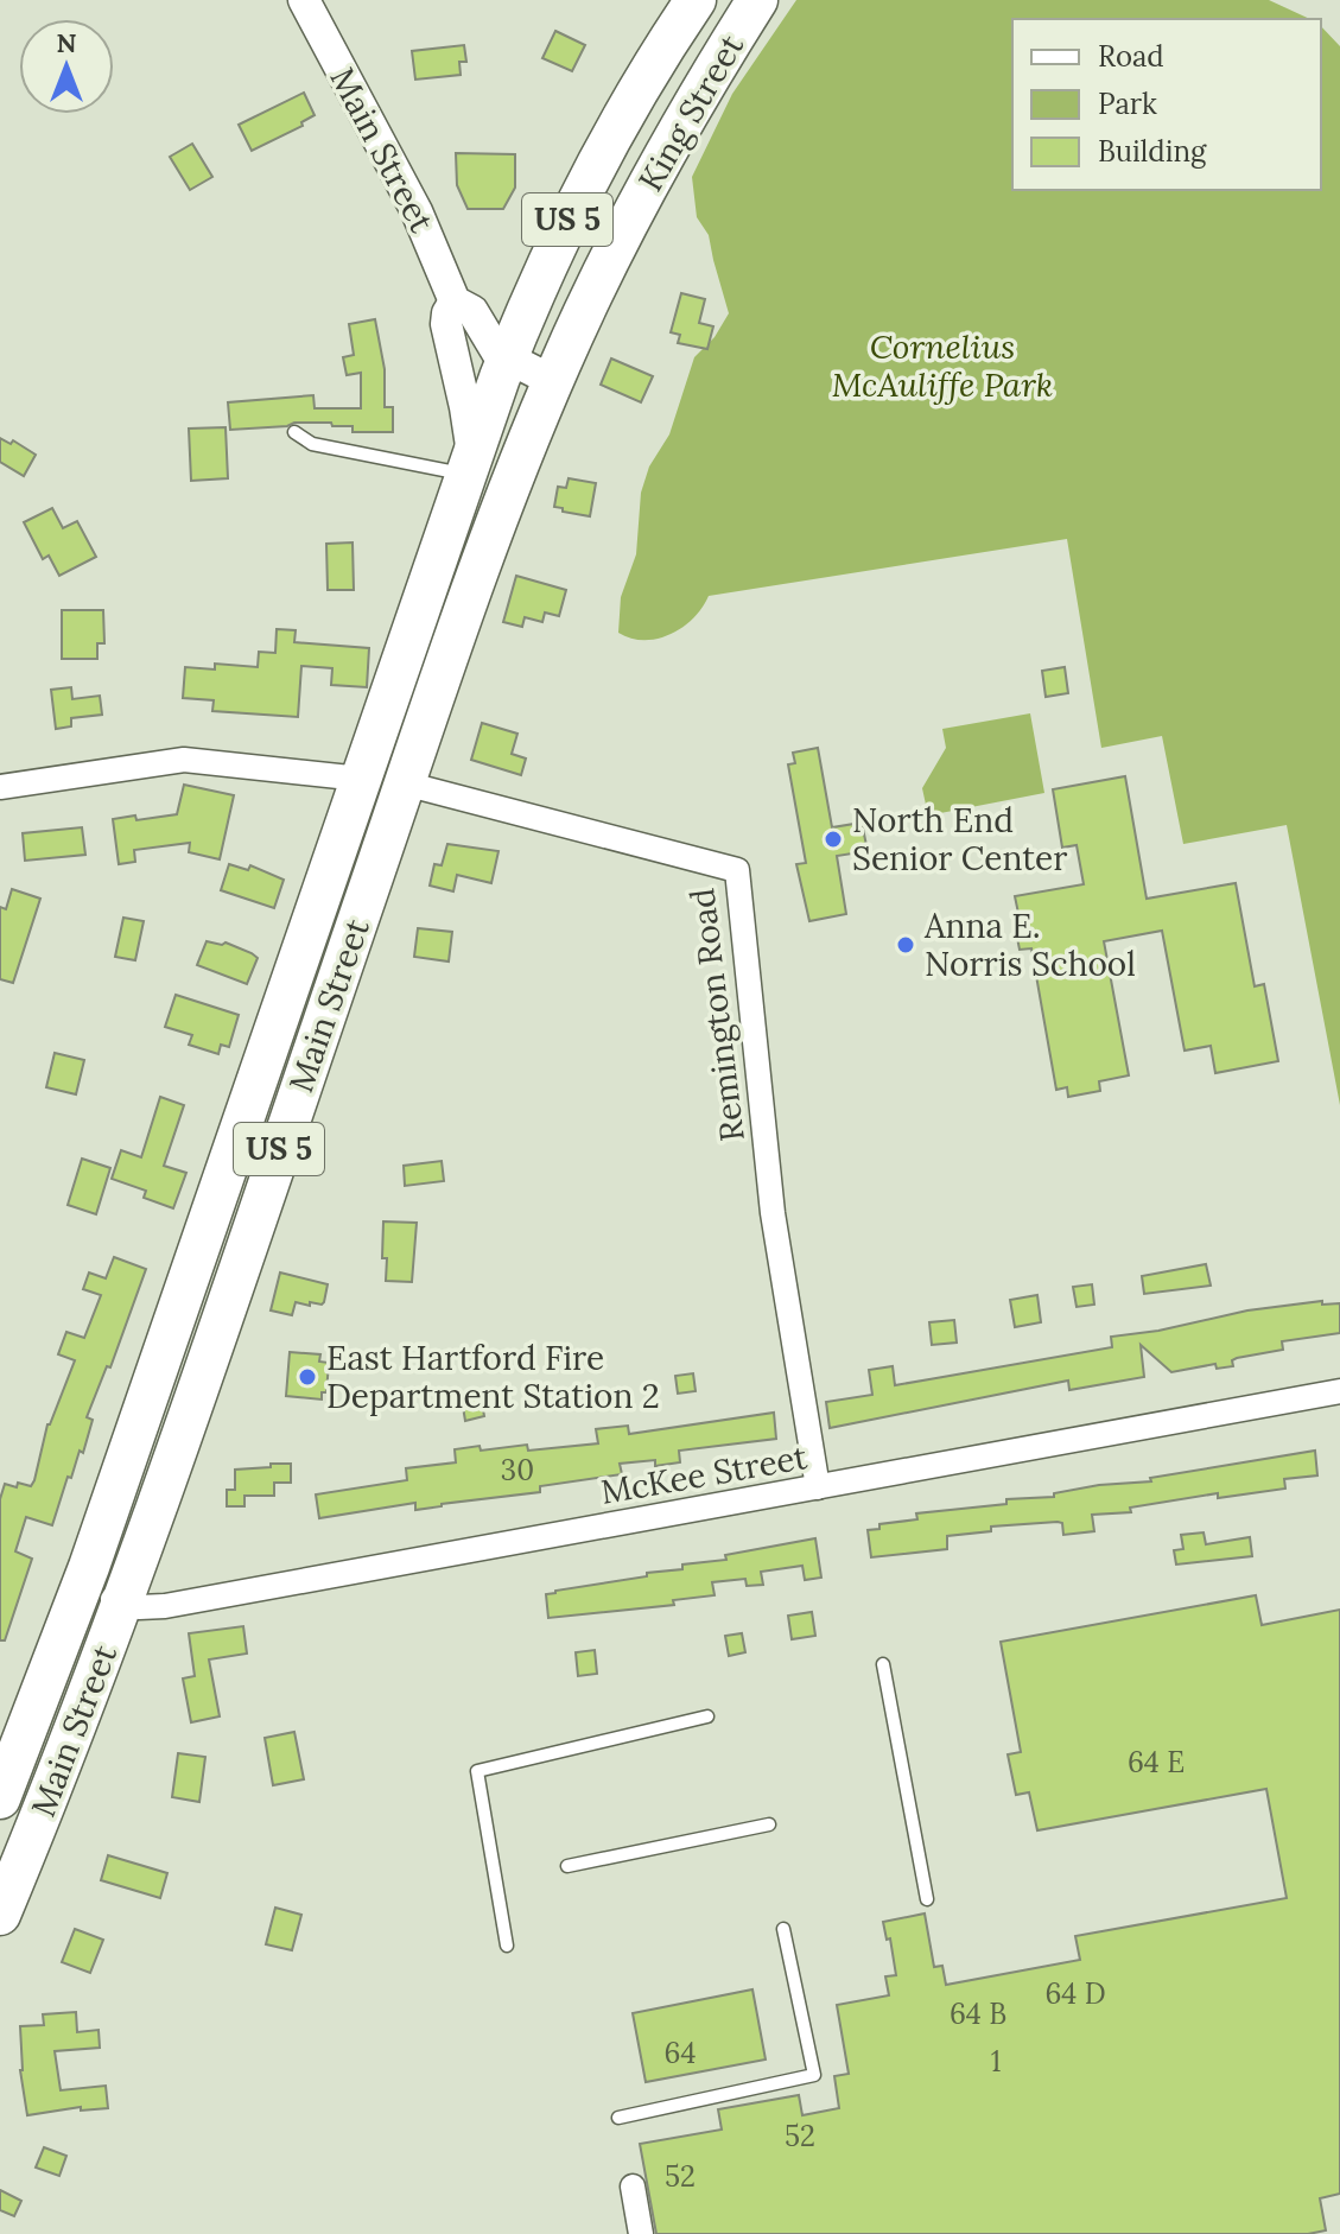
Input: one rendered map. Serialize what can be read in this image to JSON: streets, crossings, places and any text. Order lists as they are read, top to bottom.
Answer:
{
  "streets": {
    "highway": ["King Street", "Main Street", "US 5"],
    "street": ["Remington Road", "McKee Street"]
  },
  "crossings": [
    ["King Street", "Main Street"],
    ["Main Street", "Remington Road"],
    ["Main Street", "McKee Street"],
    ["Remington Road", "McKee Street"]
  ],
  "parks": ["Cornelius McAuliffe Park"],
  "places": ["North End Senior Center", "Anna E. Norris School", "East Hartford Fire Department Station 2"],
  "house_numbers": [
    "30",
    "64 E",
    "64 D",
    "64 B",
    "64",
    "1",
    "52",
    "52"
  ],
  "legend": ["Road", "Park", "Building"],
  "north": "top"
}
